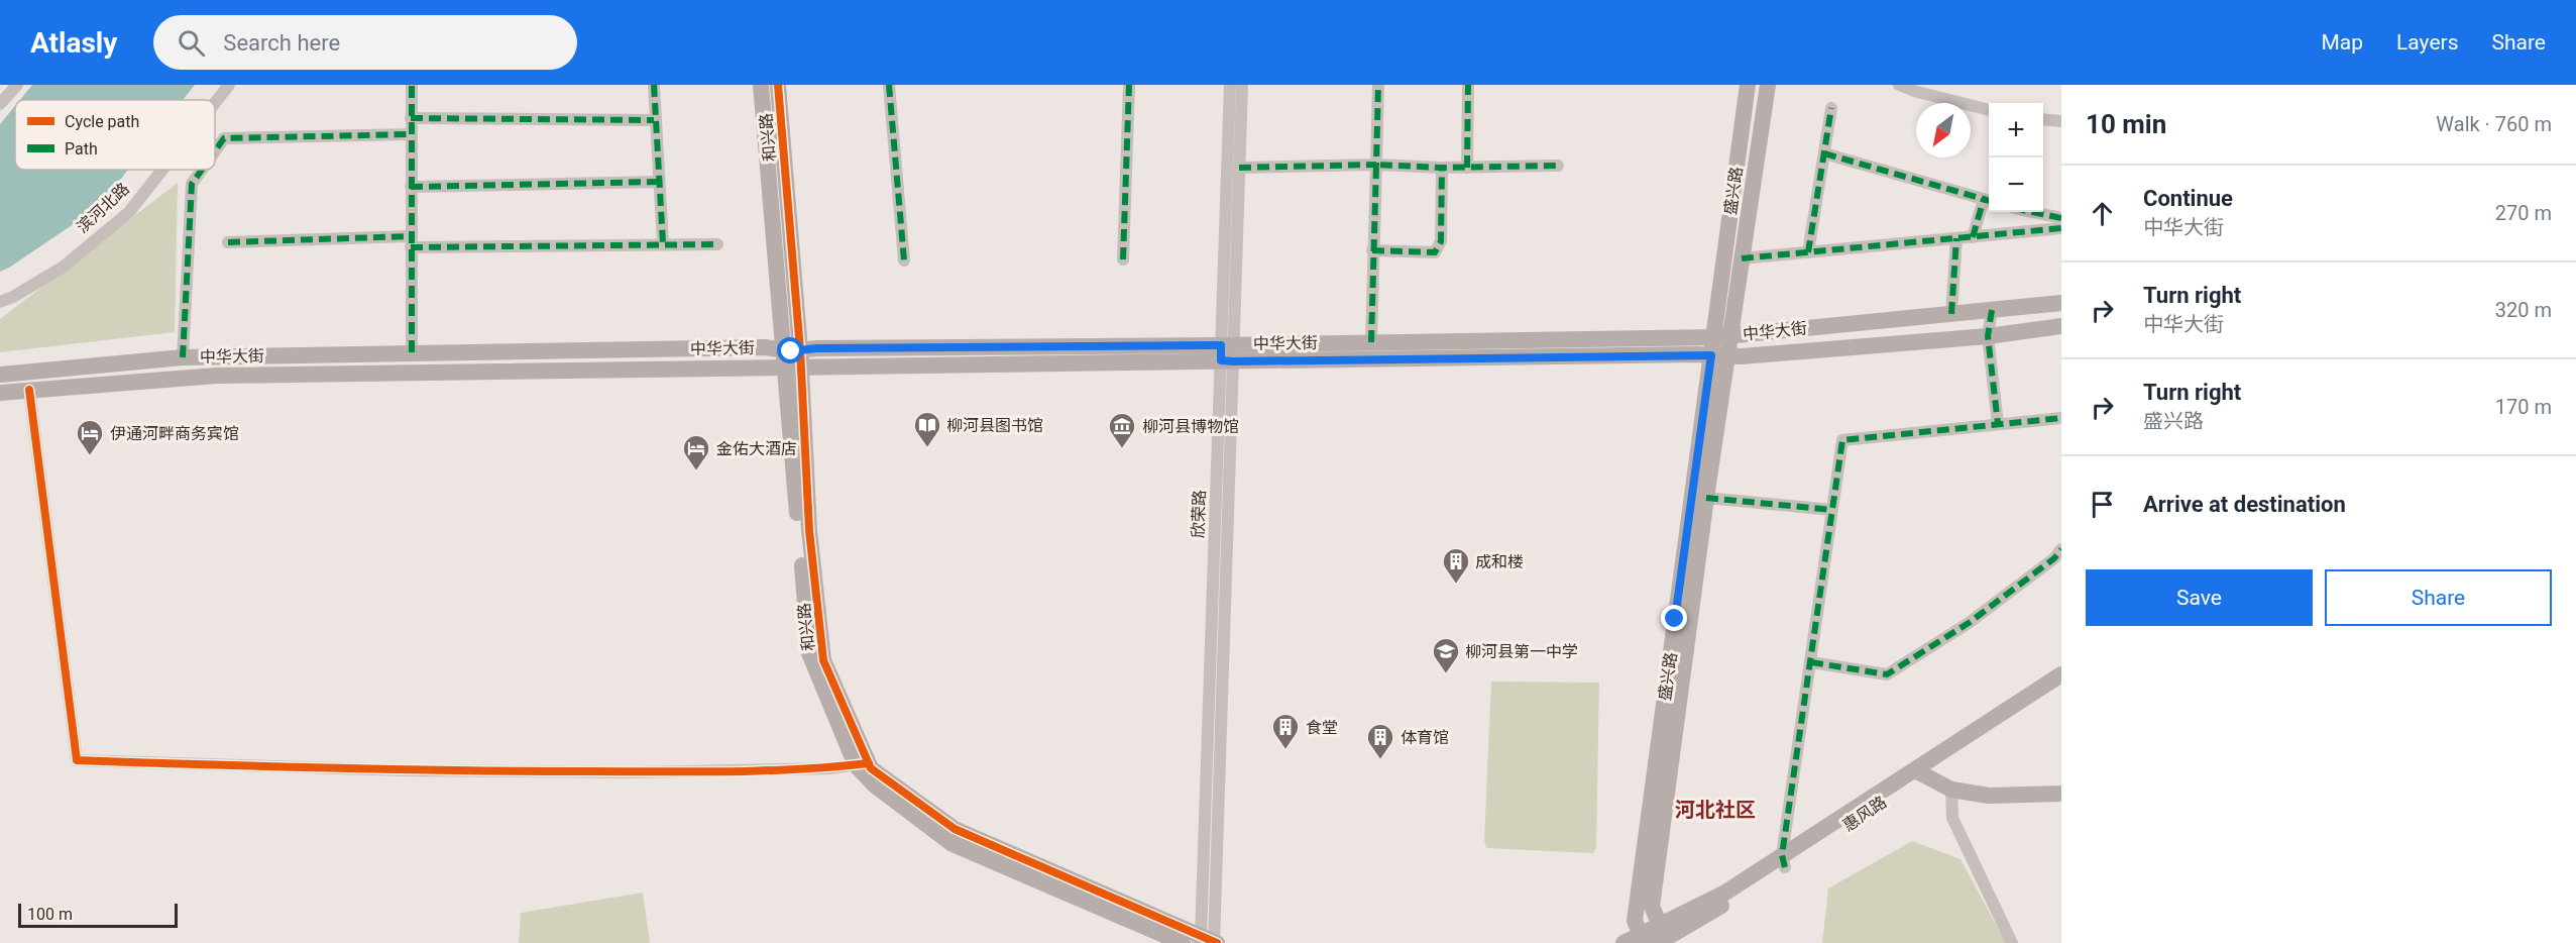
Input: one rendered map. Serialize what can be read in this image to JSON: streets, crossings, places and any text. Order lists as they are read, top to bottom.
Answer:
{
  "streets": {
    "street": [
      "和兴路",
      "盛兴路",
      "滨河北路",
      "中华大街",
      "欣荣路"
    ]
  },
  "crossings": [
    ["和兴路", "中华大街"],
    ["和兴路", "欣荣路"],
    ["盛兴路", "中华大街"],
    ["中华大街", "欣荣路"]
  ],
  "districts": ["河北社区"],
  "places": {
    "library": ["柳河县图书馆"],
    "museum": ["柳河县博物馆"],
    "hotel": ["伊通河畔商务宾馆", "金佑大酒店"],
    "building": ["成和楼", "食堂", "体育馆"],
    "school or university": ["柳河县第一中学"]
  },
  "legend": ["Cycle path", "Path"],
  "scale_bar": "100 m",
  "north": "bottom left",
  "page": {
    "header": "Atlasly",
    "search": "Search here",
    "nav": ["Map", "Layers", "Share"],
    "heading": ["10 min", "Walk · 760 m"],
    "map_buttons": ["+", "−"],
    "list": [
      ["Continue", "中华大街", "270 m"],
      ["Turn right", "中华大街", "320 m"],
      ["Turn right", "盛兴路", "170 m"],
      "Arrive at destination"
    ],
    "buttons": ["Save", "Share"],
    "scale": "100 m"
  }
}
